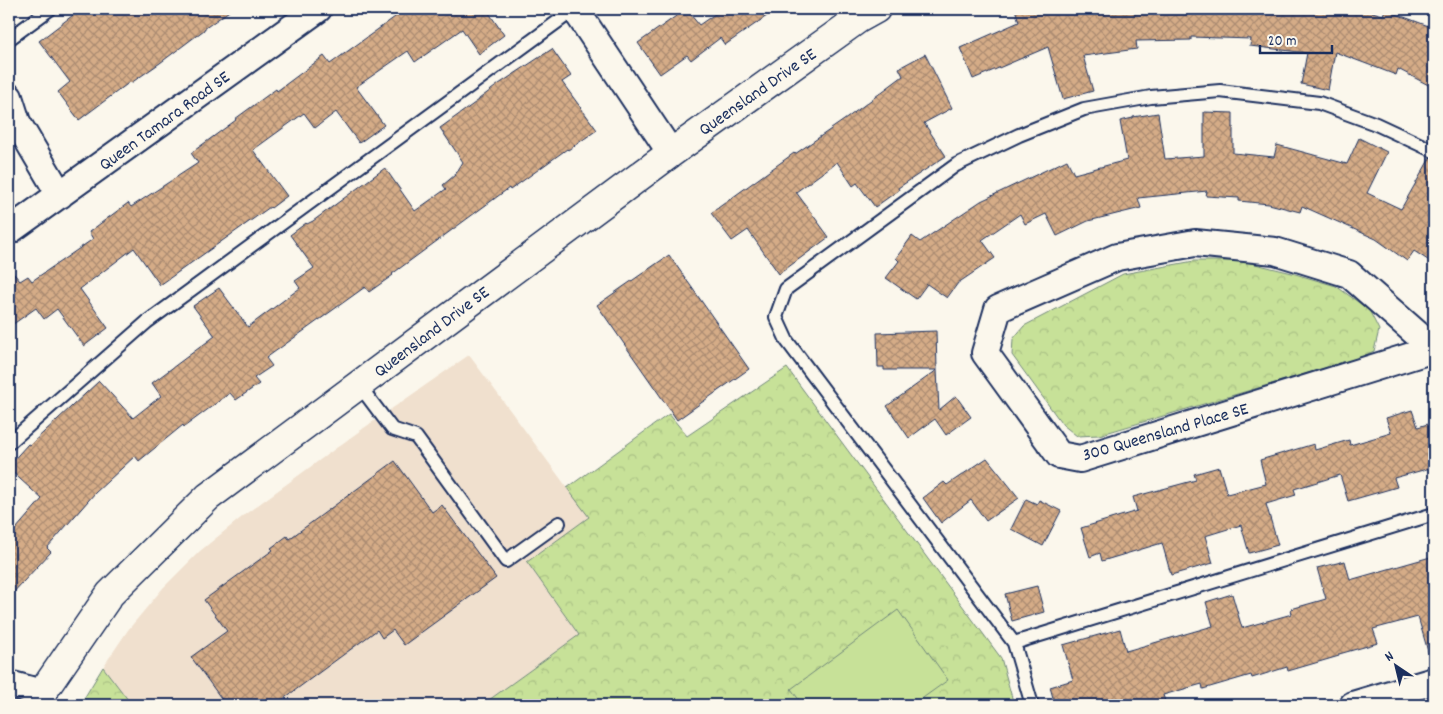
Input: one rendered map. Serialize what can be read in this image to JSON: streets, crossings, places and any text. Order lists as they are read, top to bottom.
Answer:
{
  "streets": {
    "street": ["Queensland Drive SE", "Queen Tamara Road SE", "300 Queensland Place SE"]
  },
  "scale_bar": "20 m",
  "north": "top left"
}
